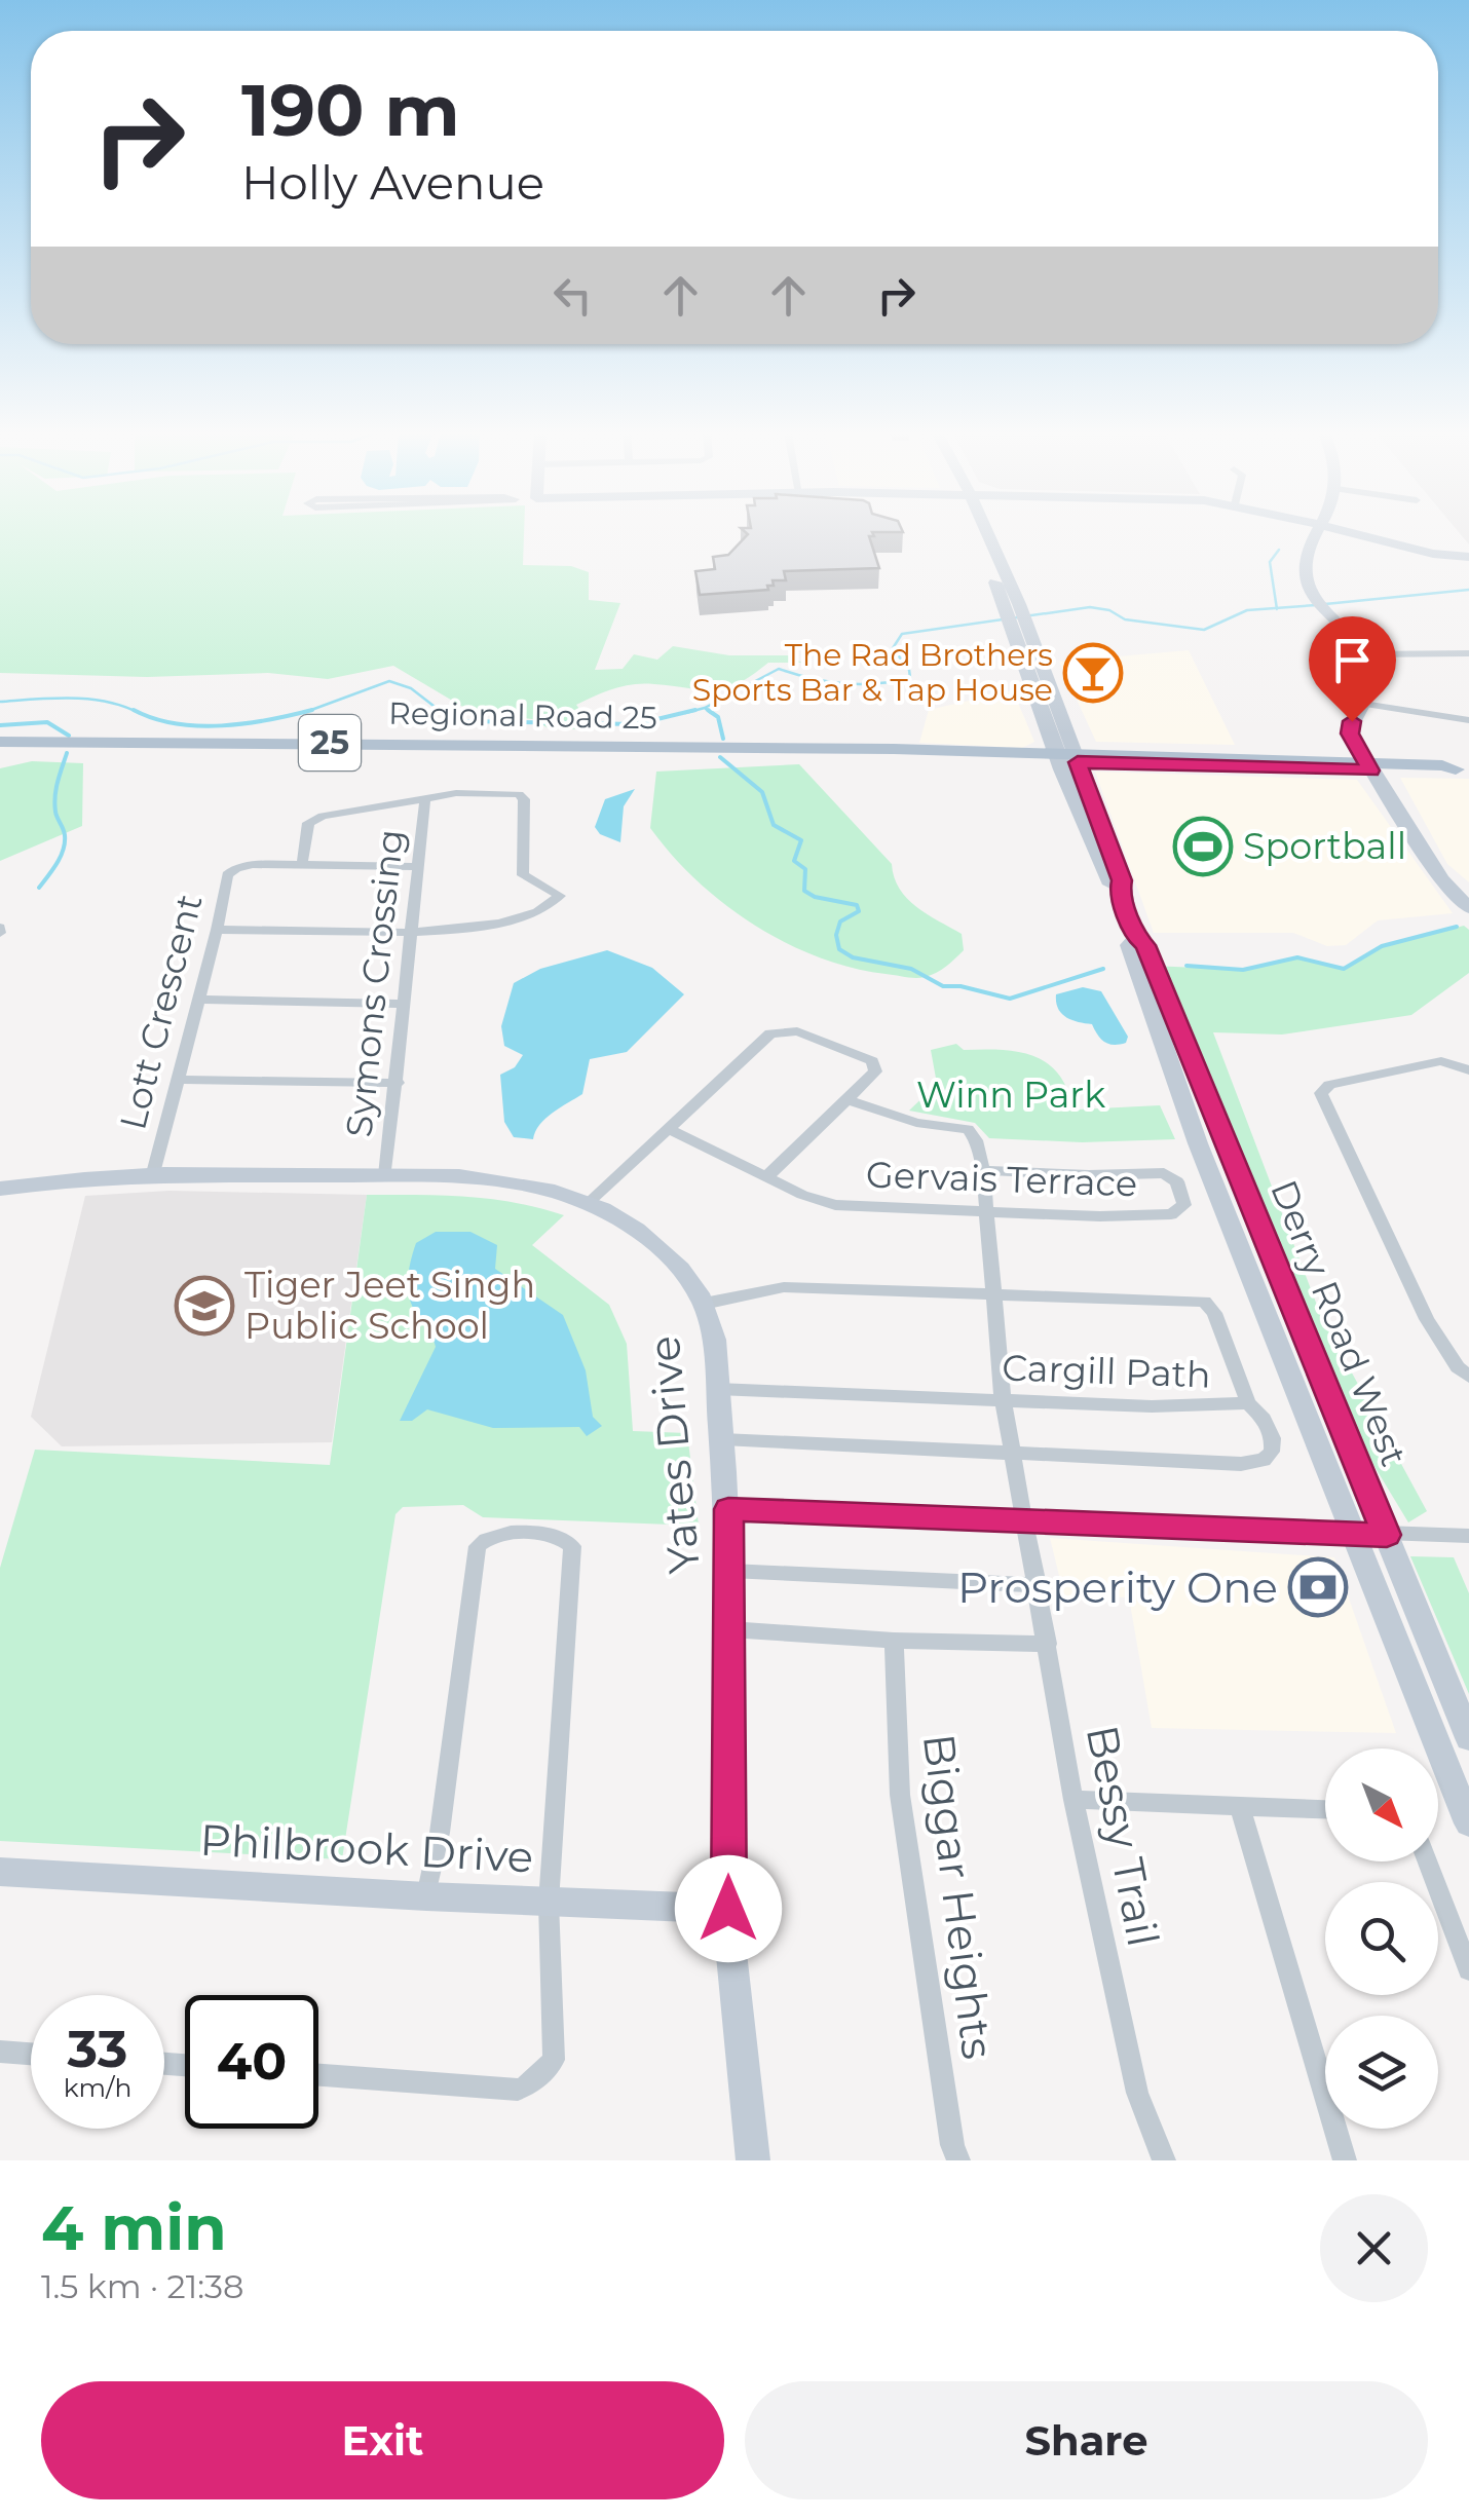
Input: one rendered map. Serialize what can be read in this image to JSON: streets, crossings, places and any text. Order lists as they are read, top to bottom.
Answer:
{
  "streets": {
    "main road": ["Regional Road 25", "25"],
    "street": [
      "Symons Crossing",
      "Lott Crescent",
      "Gervais Terrace",
      "Derry Road West",
      "Cargill Path",
      "Yates Drive",
      "Bessy Trail",
      "Philbrook Drive",
      "Biggar Heights"
    ]
  },
  "crossings": [
    ["Regional Road 25", "Derry Road West"],
    ["Symons Crossing", "Lott Crescent"],
    ["Symons Crossing", "Yates Drive"],
    ["Lott Crescent", "Yates Drive"],
    ["Gervais Terrace", "Bessy Trail"],
    ["Cargill Path", "Yates Drive"],
    ["Cargill Path", "Bessy Trail"],
    ["Yates Drive", "Philbrook Drive"]
  ],
  "parks": ["Winn Park"],
  "places": {
    "bar": ["The Rad Brothers Sports Bar & Tap House"],
    "sports": ["Sportball"],
    "school or university": ["Tiger Jeet Singh Public School"],
    "bank": ["Prosperity One"]
  },
  "north": "bottom right",
  "page": {
    "turn": ["190 m", "Holly Avenue"],
    "speed": "33 km/h",
    "limit": "40",
    "heading": ["4 min", "1.5 km · 21:38"],
    "buttons": ["Exit", "Share"]
  }
}
